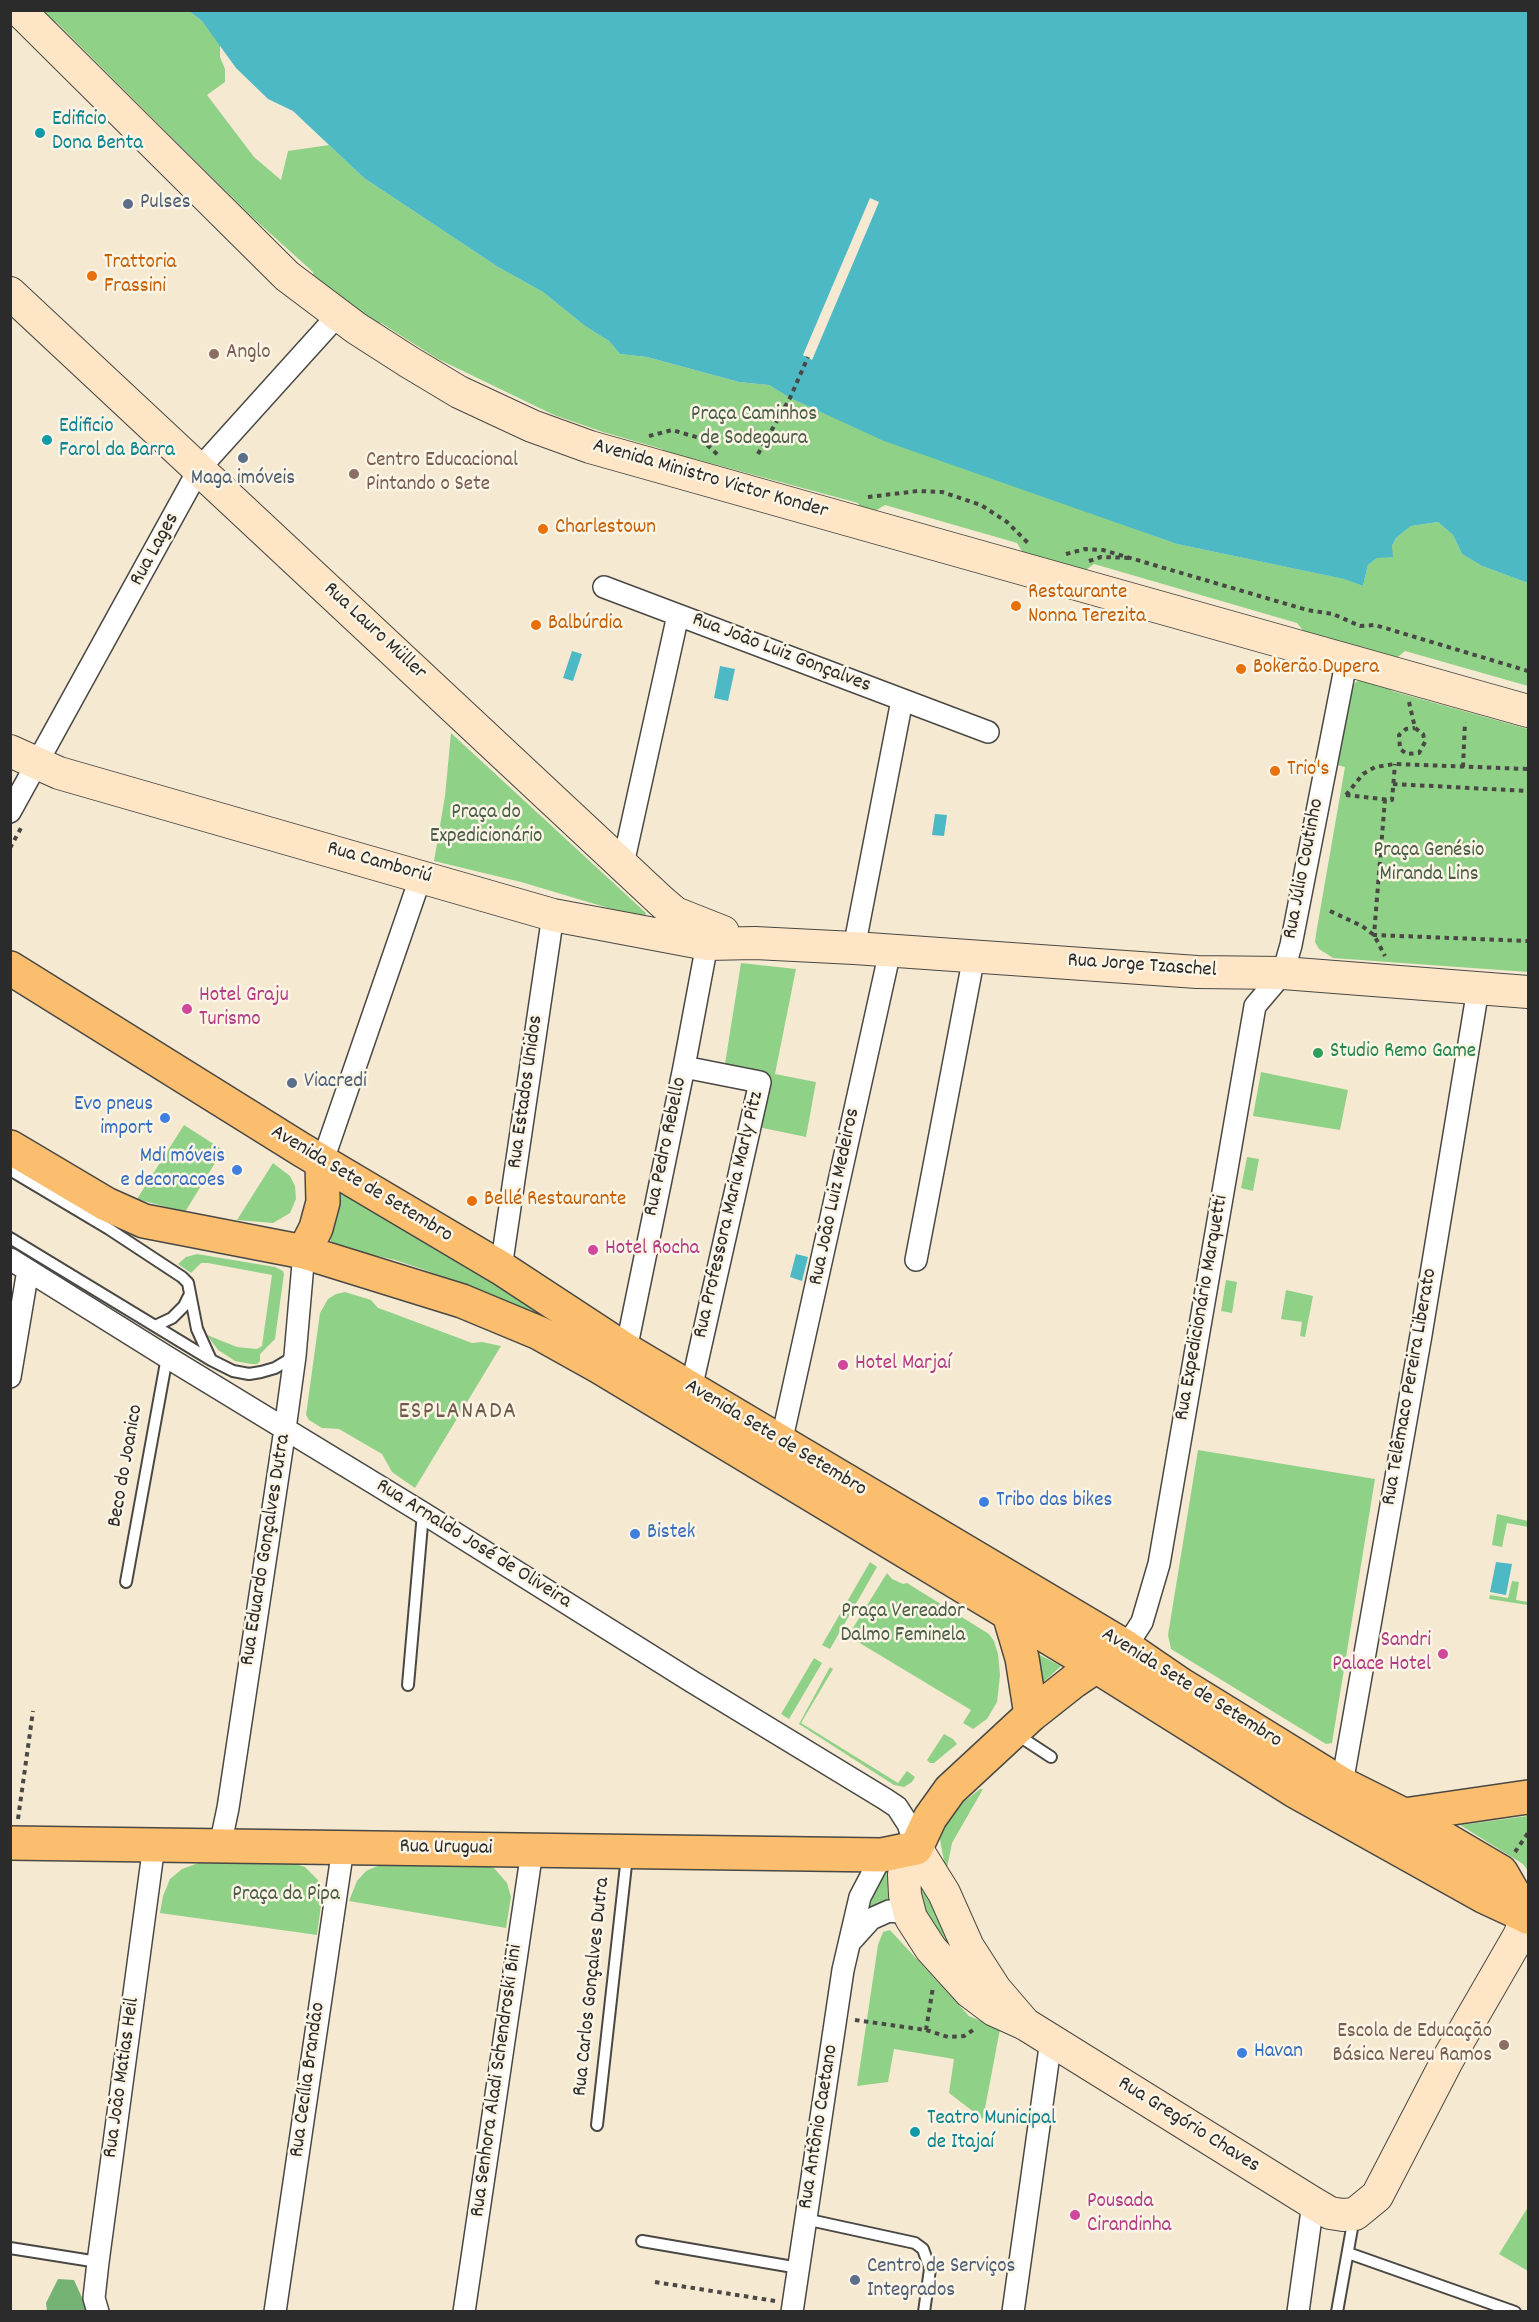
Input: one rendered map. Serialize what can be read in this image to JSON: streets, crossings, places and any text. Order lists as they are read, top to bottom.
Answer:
{
  "streets": {
    "main road": [
      "Avenida Ministro Victor Konder",
      "Rua Lauro Müller",
      "Rua Camboriú",
      "Rua Jorge Tzaschel",
      "Avenida Sete de Setembro",
      "Rua Uruguai",
      "Rua Gregório Chaves"
    ],
    "street": [
      "Rua Lages",
      "Rua João Luiz Gonçalves",
      "Rua Júlio Coutinho",
      "Rua Estados Unidos",
      "Rua Pedro Rebello",
      "Rua João Luiz Medeiros",
      "Rua Professora Maria Marly Pitz",
      "Rua Expedicionário Marquetti",
      "Rua Telêmaco Pereira Liberato",
      "Rua Arnaldo José de Oliveira",
      "Rua Eduardo Gonçalves Dutra",
      "Rua João Matias Heil",
      "Rua Cecília Brandão",
      "Rua Senhora Aladi Schendroski Bini",
      "Rua Antônio Caetano"
    ],
    "lane": ["Beco do Joanico", "Rua Carlos Gonçalves Dutra"]
  },
  "crossings": [
    ["Avenida Ministro Victor Konder", "Rua Lages"],
    ["Avenida Ministro Victor Konder", "Rua Júlio Coutinho"],
    ["Rua Lages", "Rua Lauro Müller"],
    ["Rua Lages", "Rua Camboriú"],
    ["Rua Lauro Müller", "Rua João Luiz Gonçalves"],
    ["Rua Lauro Müller", "Rua Camboriú"],
    ["Rua Lauro Müller", "Rua Jorge Tzaschel"],
    ["Rua Camboriú", "Rua Jorge Tzaschel"],
    ["Rua Camboriú", "Rua Estados Unidos"],
    ["Rua Camboriú", "Rua Pedro Rebello"],
    ["Rua Júlio Coutinho", "Rua Jorge Tzaschel"],
    ["Rua Júlio Coutinho", "Rua Expedicionário Marquetti"],
    ["Rua Jorge Tzaschel", "Rua João Luiz Medeiros"],
    ["Rua Jorge Tzaschel", "Rua Expedicionário Marquetti"],
    ["Rua Jorge Tzaschel", "Rua Telêmaco Pereira Liberato"],
    ["Rua Estados Unidos", "Avenida Sete de Setembro"],
    ["Rua Pedro Rebello", "Avenida Sete de Setembro"],
    ["Rua Pedro Rebello", "Rua Professora Maria Marly Pitz"],
    ["Avenida Sete de Setembro", "Rua João Luiz Medeiros"],
    ["Avenida Sete de Setembro", "Rua Professora Maria Marly Pitz"],
    ["Avenida Sete de Setembro", "Rua Expedicionário Marquetti"],
    ["Avenida Sete de Setembro", "Rua Telêmaco Pereira Liberato"],
    ["Avenida Sete de Setembro", "Rua Eduardo Gonçalves Dutra"],
    ["Beco do Joanico", "Rua Arnaldo José de Oliveira"],
    ["Rua Arnaldo José de Oliveira", "Rua Eduardo Gonçalves Dutra"],
    ["Rua Arnaldo José de Oliveira", "Rua Gregório Chaves"],
    ["Rua Eduardo Gonçalves Dutra", "Rua Uruguai"],
    ["Rua Uruguai", "Rua Carlos Gonçalves Dutra"],
    ["Rua Uruguai", "Rua João Matias Heil"],
    ["Rua Uruguai", "Rua Cecília Brandão"],
    ["Rua Uruguai", "Rua Senhora Aladi Schendroski Bini"],
    ["Rua Uruguai", "Rua Antônio Caetano"]
  ],
  "districts": ["ESPLANADA"],
  "parks": [
    "Praça Caminhos de Sodegaura",
    "Praça do Expedicionário",
    "Praça Genésio Miranda Lins",
    "Praça Vereador Dalmo Feminela",
    "Praça da Pipa"
  ],
  "places": [
    "Edificio Dona Benta",
    "Pulses",
    "Trattoria Frassini",
    "Anglo",
    "Edificio Farol da Barra",
    "Maga imóveis",
    "Centro Educacional Pintando o Sete",
    "Charlestown",
    "Restaurante Nonna Terezita",
    "Balbúrdia",
    "Bokerão Dupera",
    "Trio's",
    "Hotel Graju Turismo",
    "Studio Remo Game",
    "Viacredi",
    "Evo pneus import",
    "Mdi móveis e decoracoes",
    "Bellé Restaurante",
    "Hotel Rocha",
    "Hotel Marjaí",
    "Tribo das bikes",
    "Bistek",
    "Sandri Palace Hotel",
    "Escola de Educação Básica Nereu Ramos",
    "Havan",
    "Teatro Municipal de Itajaí",
    "Pousada Cirandinha",
    "Centro de Serviços Integrados"
  ]
}
